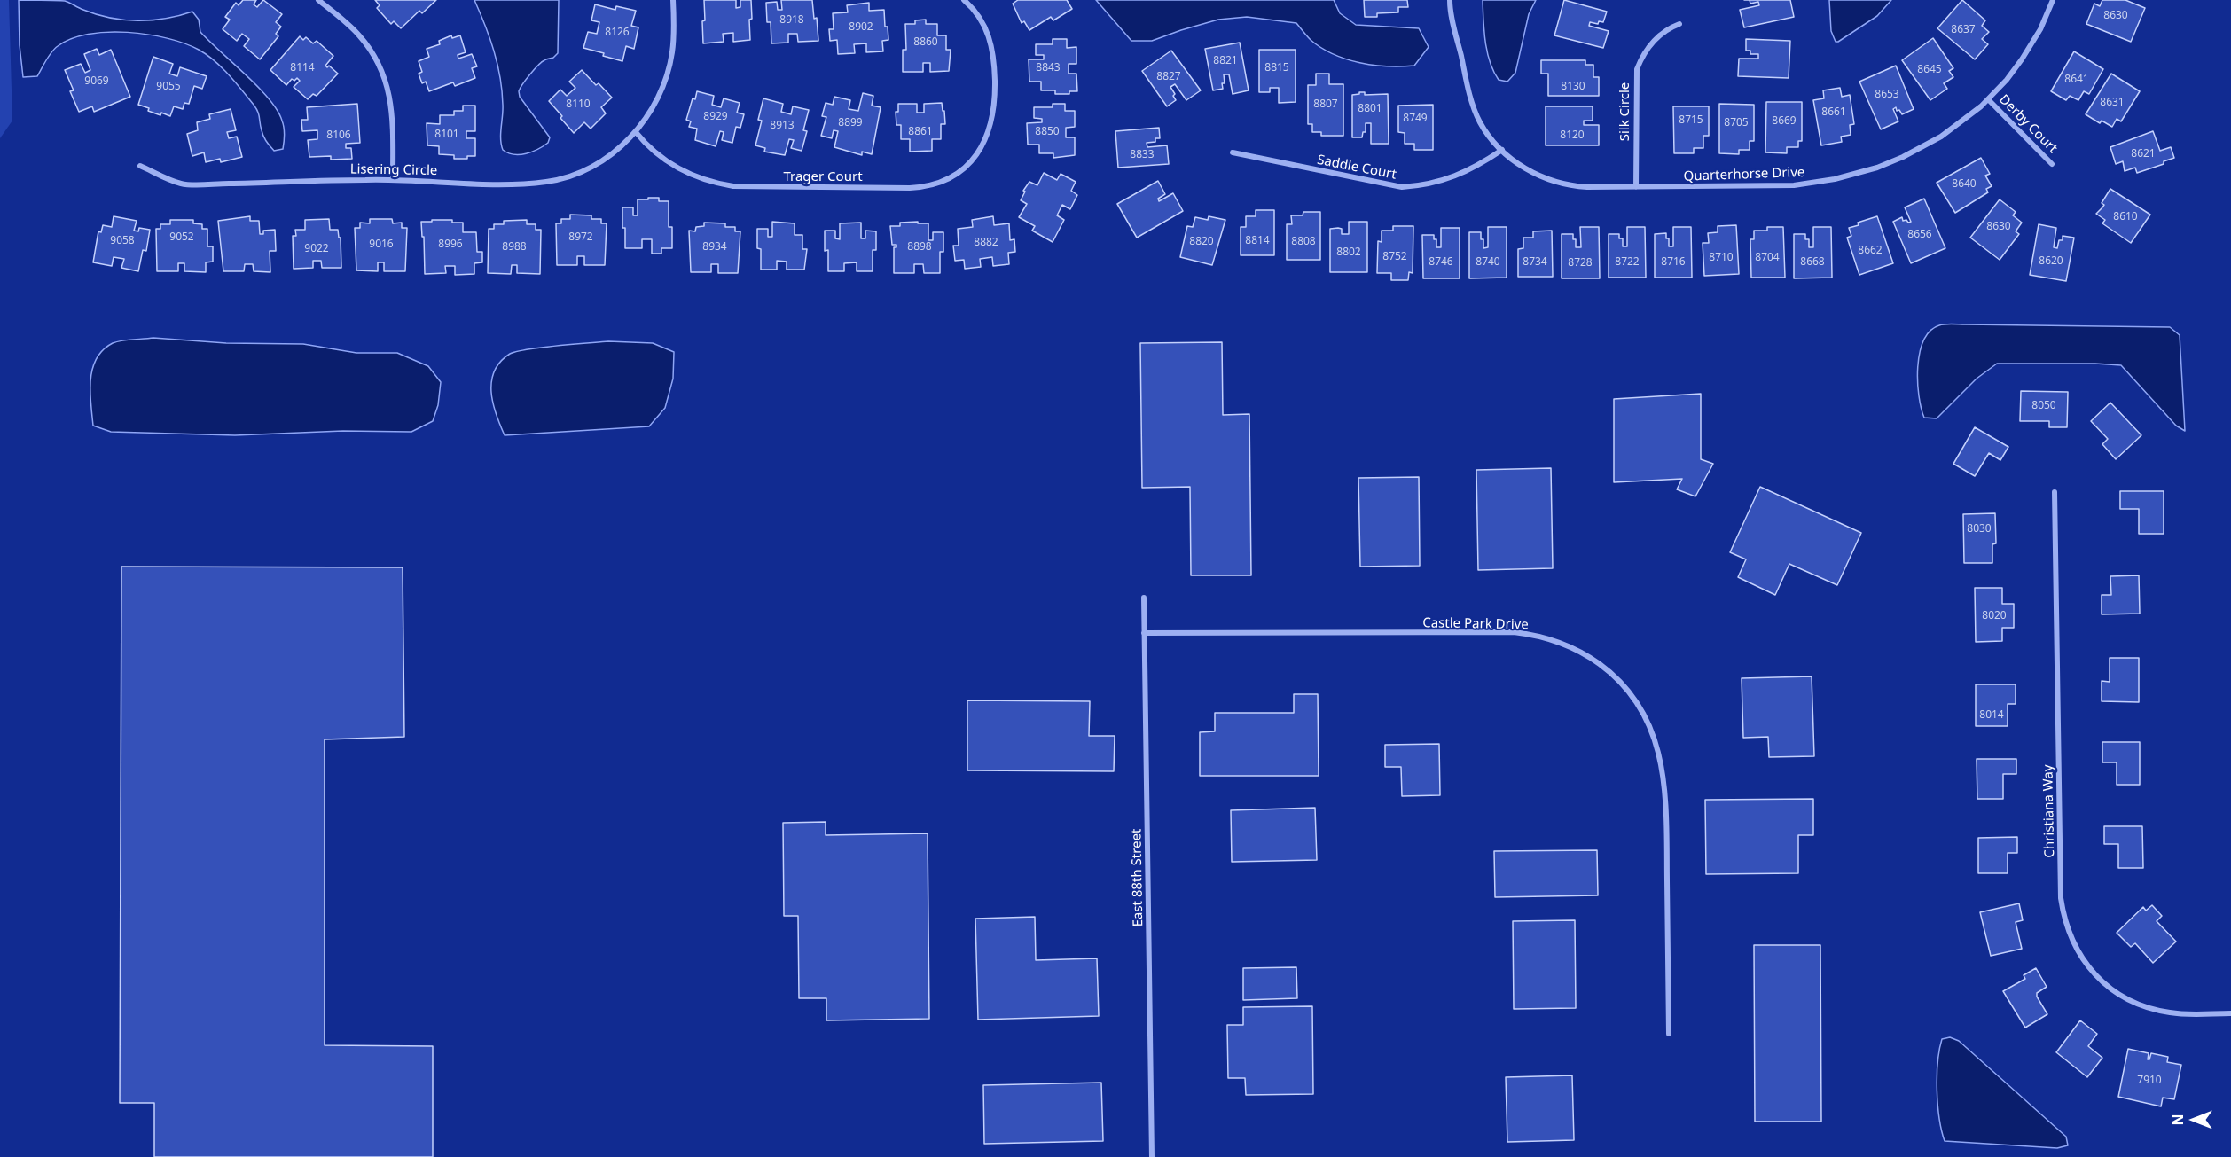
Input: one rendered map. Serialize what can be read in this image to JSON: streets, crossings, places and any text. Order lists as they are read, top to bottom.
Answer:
{
  "streets": {
    "street": [
      "Silk Circle",
      "Derby Court",
      "Saddle Court",
      "Lisering Circle",
      "Quarterhorse Drive",
      "Trager Court",
      "Castle Park Drive",
      "Christiana Way",
      "East 88th Street"
    ]
  },
  "crossings": [
    ["Silk Circle", "Quarterhorse Drive"],
    ["Derby Court", "Quarterhorse Drive"],
    ["Saddle Court", "Quarterhorse Drive"],
    ["Lisering Circle", "Trager Court"],
    ["Castle Park Drive", "East 88th Street"]
  ],
  "house_numbers": [
    "8630",
    "8918",
    "8902",
    "8637",
    "8126",
    "8860",
    "8821",
    "8114",
    "8843",
    "8815",
    "8645",
    "8827",
    "8641",
    "9069",
    "9055",
    "8130",
    "8653",
    "8631",
    "8110",
    "8807",
    "8801",
    "8661",
    "8929",
    "8749",
    "8715",
    "8669",
    "8899",
    "8705",
    "8913",
    "8861",
    "8850",
    "8101",
    "8106",
    "8120",
    "8621",
    "8833",
    "8640",
    "8610",
    "8630",
    "8656",
    "9052",
    "8972",
    "9058",
    "8814",
    "8820",
    "8808",
    "8882",
    "9016",
    "8996",
    "8988",
    "8934",
    "8898",
    "9022",
    "8662",
    "8802",
    "8752",
    "8710",
    "8704",
    "8620",
    "8746",
    "8740",
    "8734",
    "8722",
    "8716",
    "8668",
    "8728",
    "8050",
    "8030",
    "8020",
    "8014",
    "7910"
  ],
  "north": "left"
}
